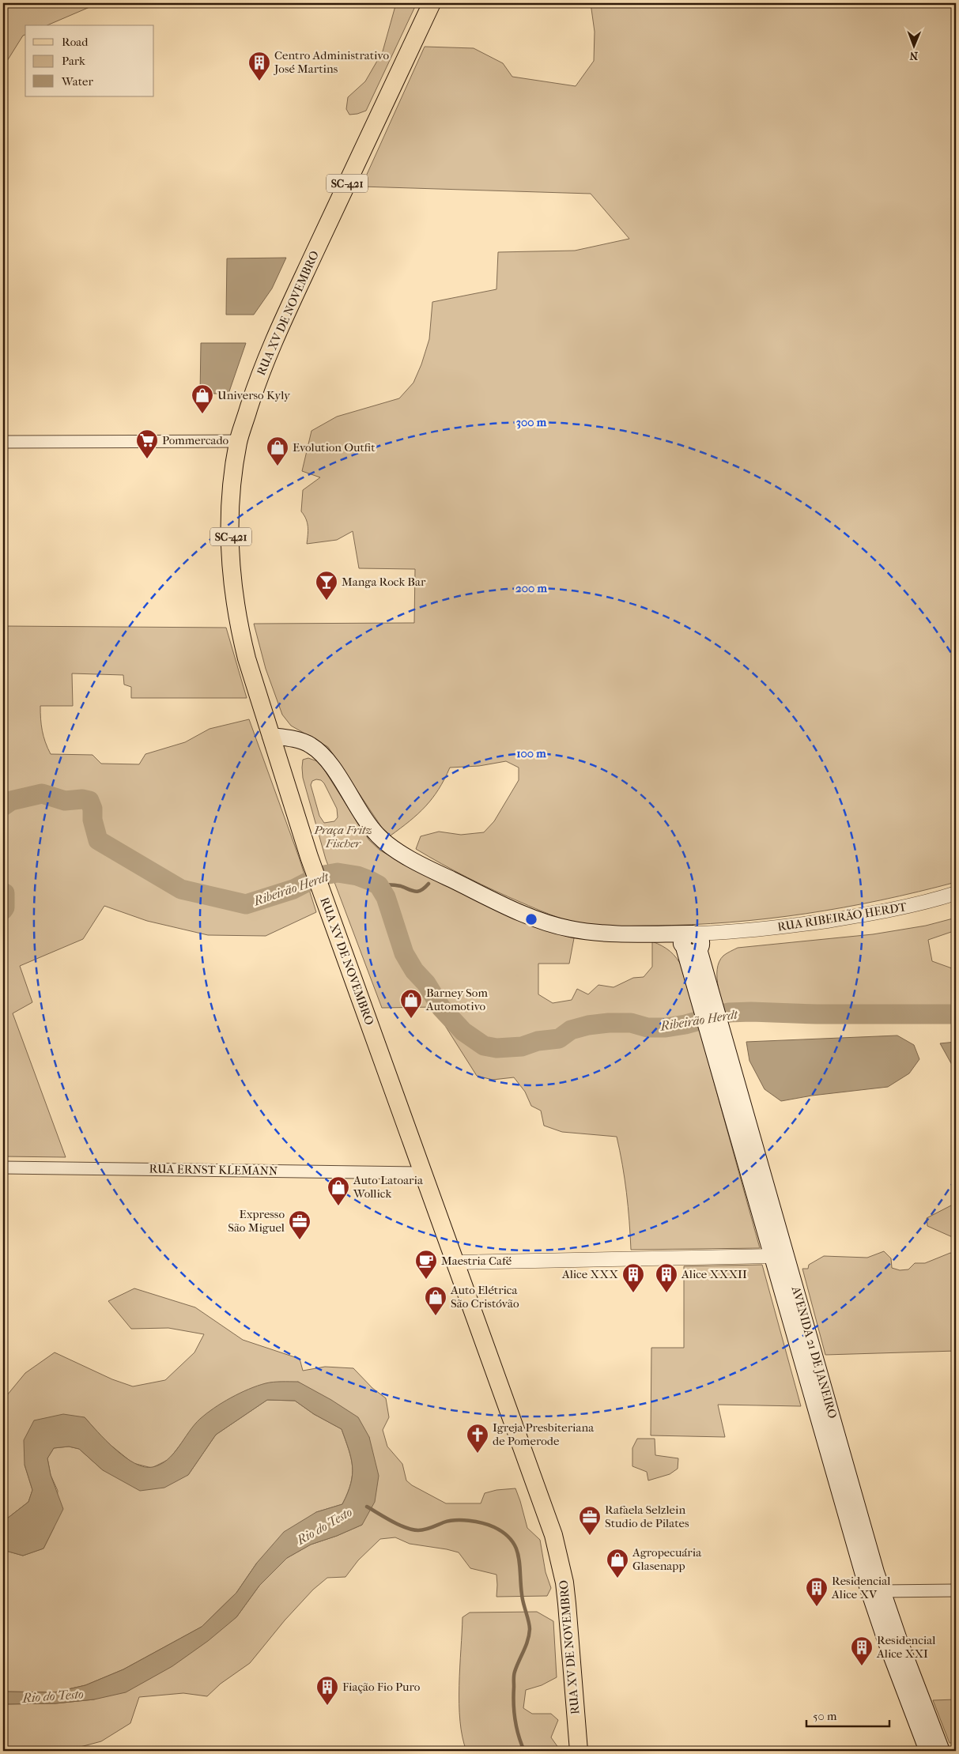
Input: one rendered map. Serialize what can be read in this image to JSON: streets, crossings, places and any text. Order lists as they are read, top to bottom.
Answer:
{
  "streets": {
    "main road": [
      "SC-421",
      "RUA XV DE NOVEMBRO",
      "RUA RIBEIRÃO HERDT",
      "AVENIDA 21 DE JANEIRO"
    ],
    "street": ["RUA ERNST KLEMANN"]
  },
  "crossings": [
    ["RUA XV DE NOVEMBRO", "RUA RIBEIRÃO HERDT"],
    ["RUA XV DE NOVEMBRO", "RUA ERNST KLEMANN"],
    ["RUA RIBEIRÃO HERDT", "AVENIDA 21 DE JANEIRO"]
  ],
  "water": ["Ribeirão Herdt", "Rio do Testo"],
  "parks": ["Praça Fritz Fischer"],
  "places": {
    "building": [
      "Centro Administrativo José Martins",
      "Alice XXX",
      "Alice XXXII",
      "Residencial Alice XV",
      "Residencial Alice XXI",
      "Fiação Fio Puro"
    ],
    "shop": [
      "Universo Kyly",
      "Evolution Outfit",
      "Barney Som Automotivo",
      "Auto Latoaria Wollick",
      "Auto Elétrica São Cristóvão",
      "Agropecuária Glasenapp"
    ],
    "supermarket": ["Pommercado"],
    "bar": ["Manga Rock Bar"],
    "office": ["Expresso São Miguel", "Rafaela Selzlein Studio de Pilates"],
    "cafe": ["Maestria Café"],
    "church": ["Igreja Presbiteriana de Pomerode"]
  },
  "legend": ["Road", "Park", "Water"],
  "scale_bar": "50 m",
  "north": "bottom",
  "rings": ["300 m", "200 m", "100 m"]
}
